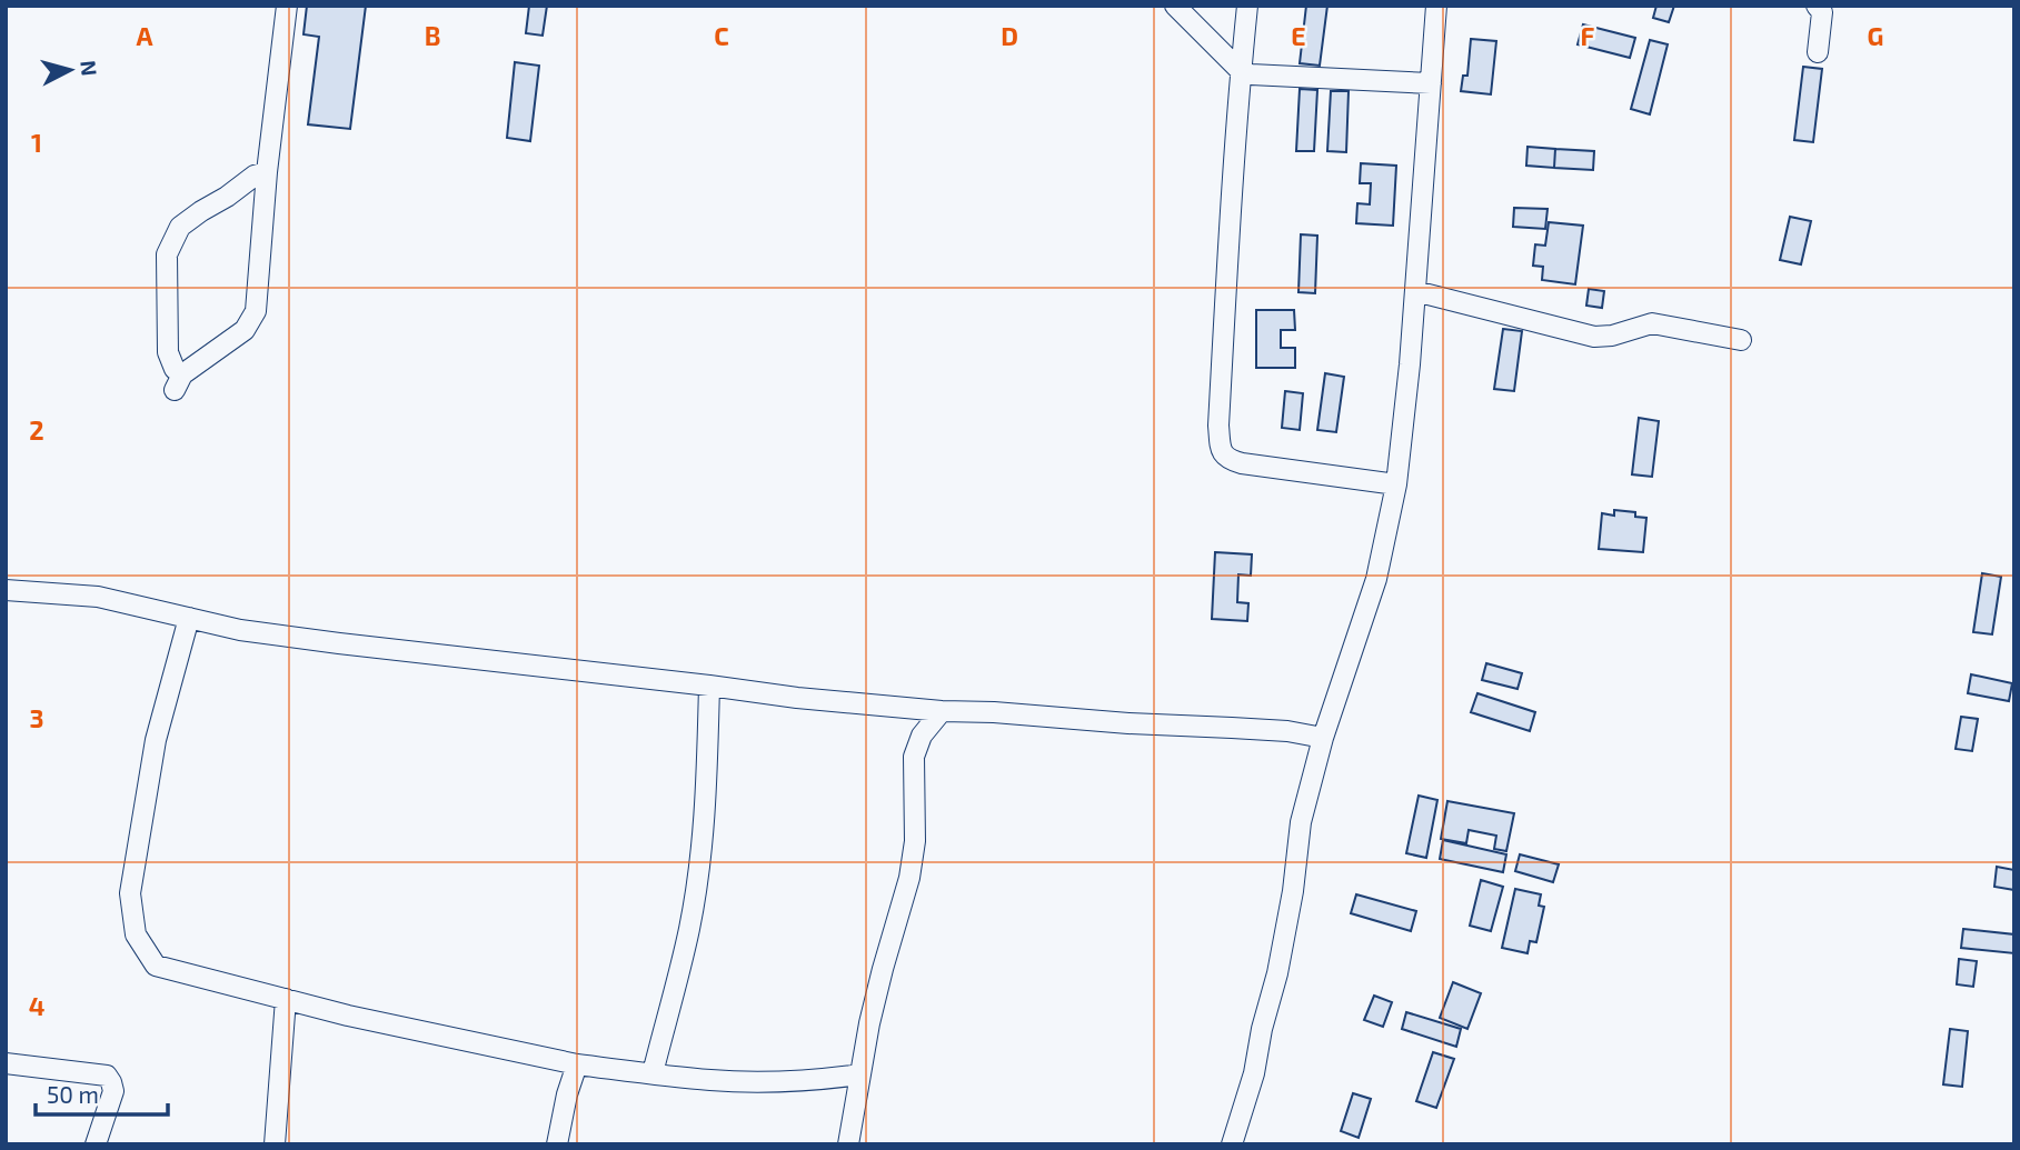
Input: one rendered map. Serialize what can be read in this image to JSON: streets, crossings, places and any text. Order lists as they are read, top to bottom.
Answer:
{
  "scale_bar": "50 m",
  "north": "right",
  "grid": {
    "columns": [
      "A",
      "B",
      "C",
      "D",
      "E",
      "F",
      "G"
    ],
    "rows": [
      "1",
      "2",
      "3",
      "4"
    ]
  }
}
